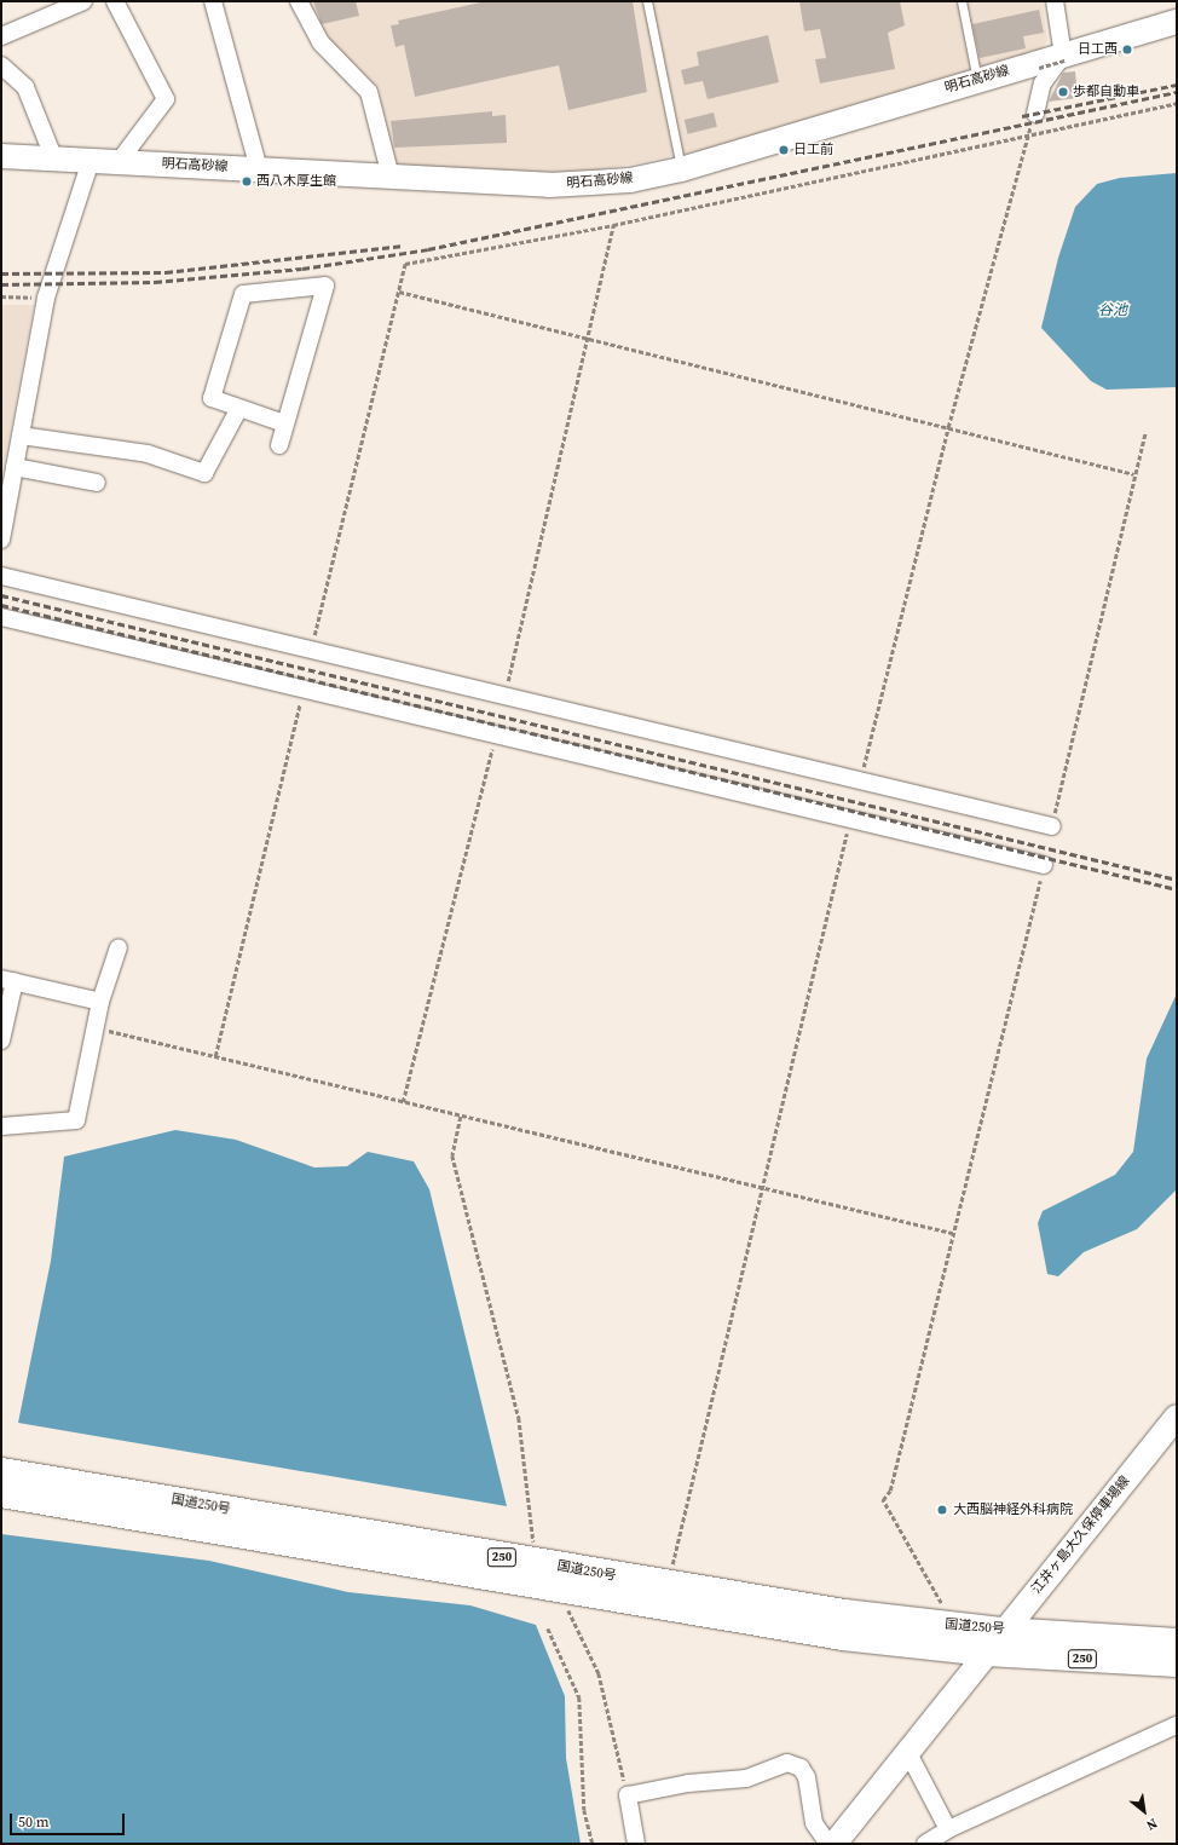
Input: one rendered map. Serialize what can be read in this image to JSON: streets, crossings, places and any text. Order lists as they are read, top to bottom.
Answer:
{
  "streets": {
    "highway": ["国道250号", "250"],
    "main road": ["明石高砂線", "江井ヶ島大久保停車場線"]
  },
  "crossings": [
    ["国道250号", "江井ヶ島大久保停車場線"]
  ],
  "water": ["谷池"],
  "places": [
    "日工西",
    "歩都自動車",
    "日工前",
    "西八木厚生館",
    "大西脳神経外科病院"
  ],
  "scale_bar": "50 m",
  "north": "bottom right"
}
